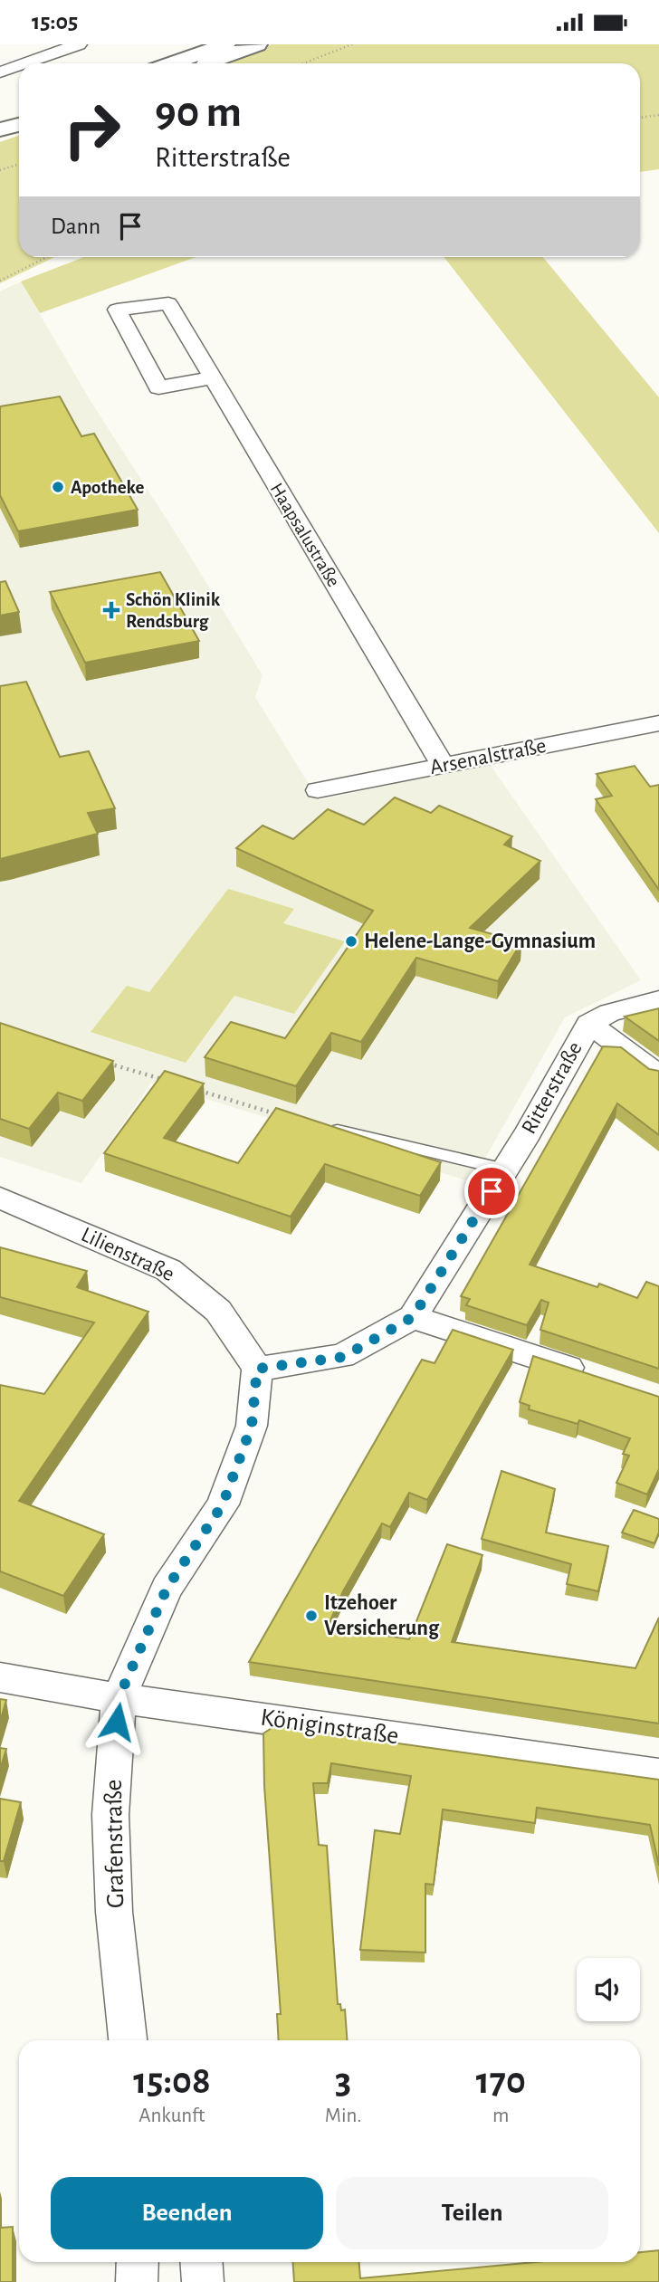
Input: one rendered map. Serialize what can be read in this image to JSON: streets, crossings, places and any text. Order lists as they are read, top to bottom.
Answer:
{
  "streets": {
    "street": [
      "Haapsalustraße",
      "Arsenalstraße",
      "Ritterstraße",
      "Lilienstraße",
      "Königinstraße",
      "Grafenstraße"
    ]
  },
  "crossings": [
    ["Haapsalustraße", "Arsenalstraße"],
    ["Ritterstraße", "Lilienstraße"],
    ["Königinstraße", "Grafenstraße"]
  ],
  "places": {
    "other": ["Apotheke", "Helene-Lange-Gymnasium", "Itzehoer Versicherung"],
    "health": ["Schön Klinik Rendsburg"]
  },
  "page": {
    "status": "15:05",
    "turn": ["90 m", "Ritterstraße"],
    "then": "Dann",
    "eta": [
      "15:08",
      "Ankunft",
      "3",
      "Min.",
      "170",
      "m"
    ],
    "buttons": ["Beenden", "Teilen"]
  }
}
